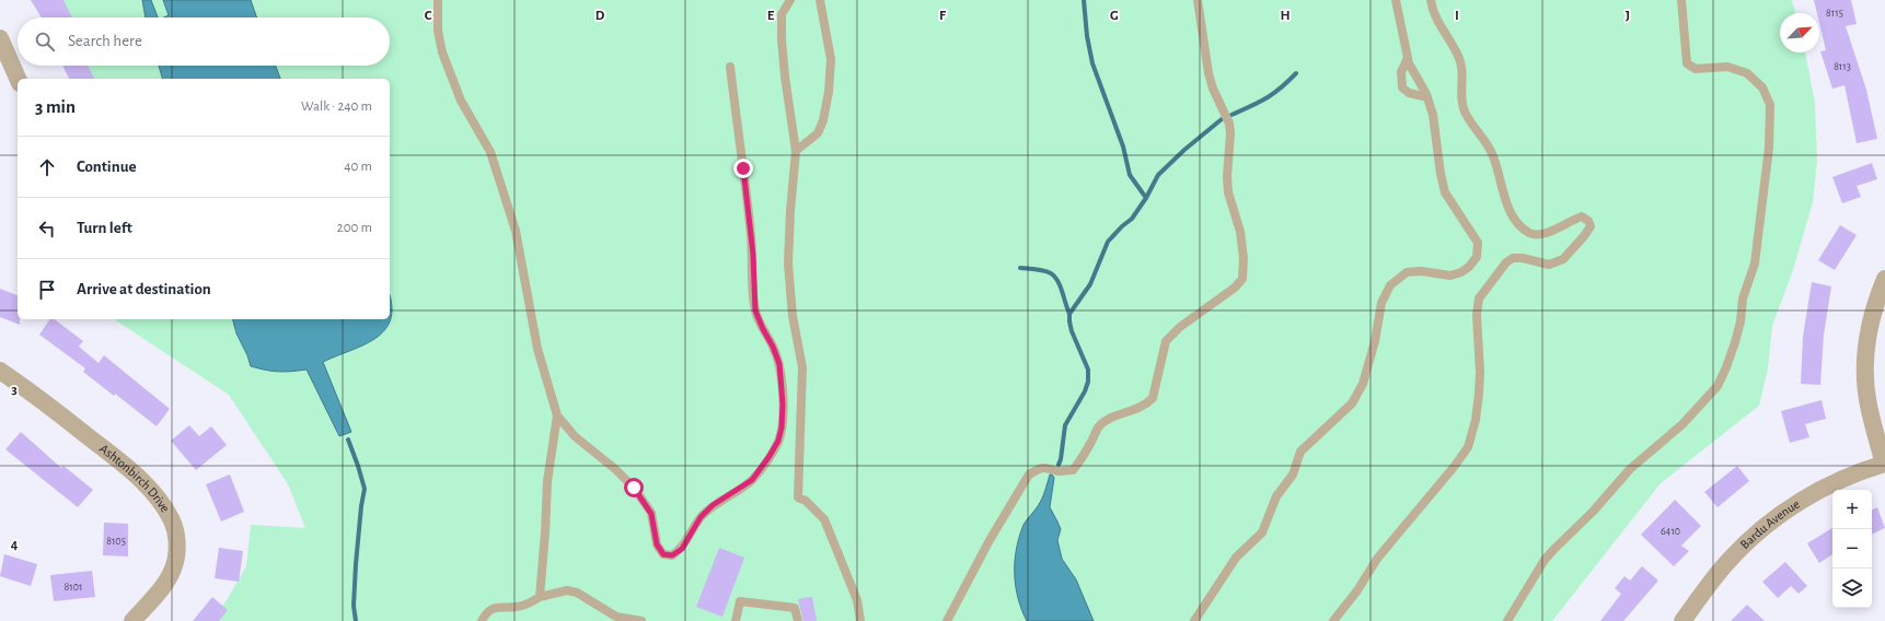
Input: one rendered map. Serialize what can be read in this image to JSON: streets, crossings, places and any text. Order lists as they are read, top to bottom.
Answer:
{
  "streets": {
    "street": ["Ashtonbirch Drive", "Bardu Avenue"]
  },
  "house_numbers": [
    "8115",
    "8113",
    "6410",
    "8105",
    "8101"
  ],
  "north": "top right",
  "page": {
    "search": "Search here",
    "heading": ["3 min", "Walk · 240 m"],
    "list": [
      ["Continue", "40 m"],
      ["Turn left", "200 m"],
      "Arrive at destination"
    ],
    "map_buttons": ["+", "−"]
  },
  "grid": {
    "columns": [
      "C",
      "D",
      "E",
      "F",
      "G",
      "H",
      "I",
      "J"
    ],
    "rows": ["3", "4"]
  }
}
